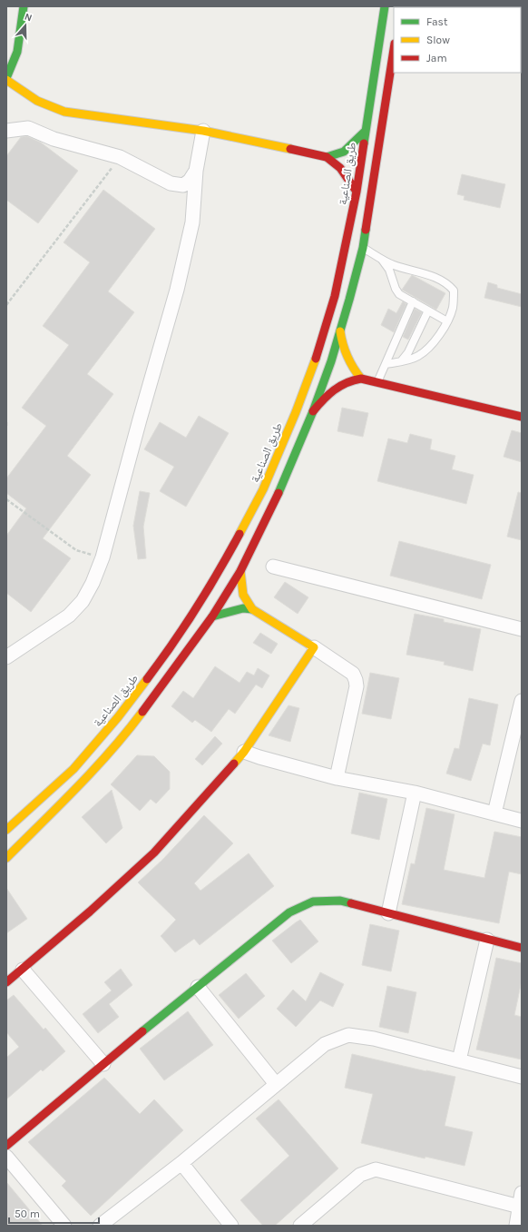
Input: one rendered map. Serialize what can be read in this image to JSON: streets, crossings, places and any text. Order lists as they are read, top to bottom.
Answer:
{
  "streets": {
    "main road": ["طريق الصناعية"]
  },
  "legend": ["Fast", "Slow", "Jam"],
  "scale_bar": "50 m",
  "north": "top"
}
